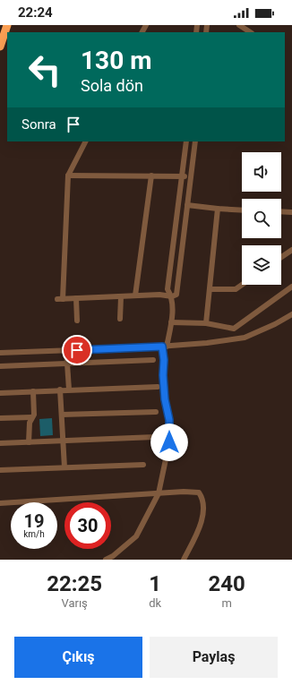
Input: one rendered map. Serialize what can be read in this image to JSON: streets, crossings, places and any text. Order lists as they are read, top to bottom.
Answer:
{
  "page": {
    "status": "22:24",
    "turn": ["130 m", "Sola dön"],
    "then": "Sonra",
    "speed": "19 km/h",
    "limit": "30",
    "eta": [
      "22:25",
      "Varış",
      "1",
      "dk",
      "240",
      "m"
    ],
    "buttons": ["Çıkış", "Paylaş"]
  }
}
